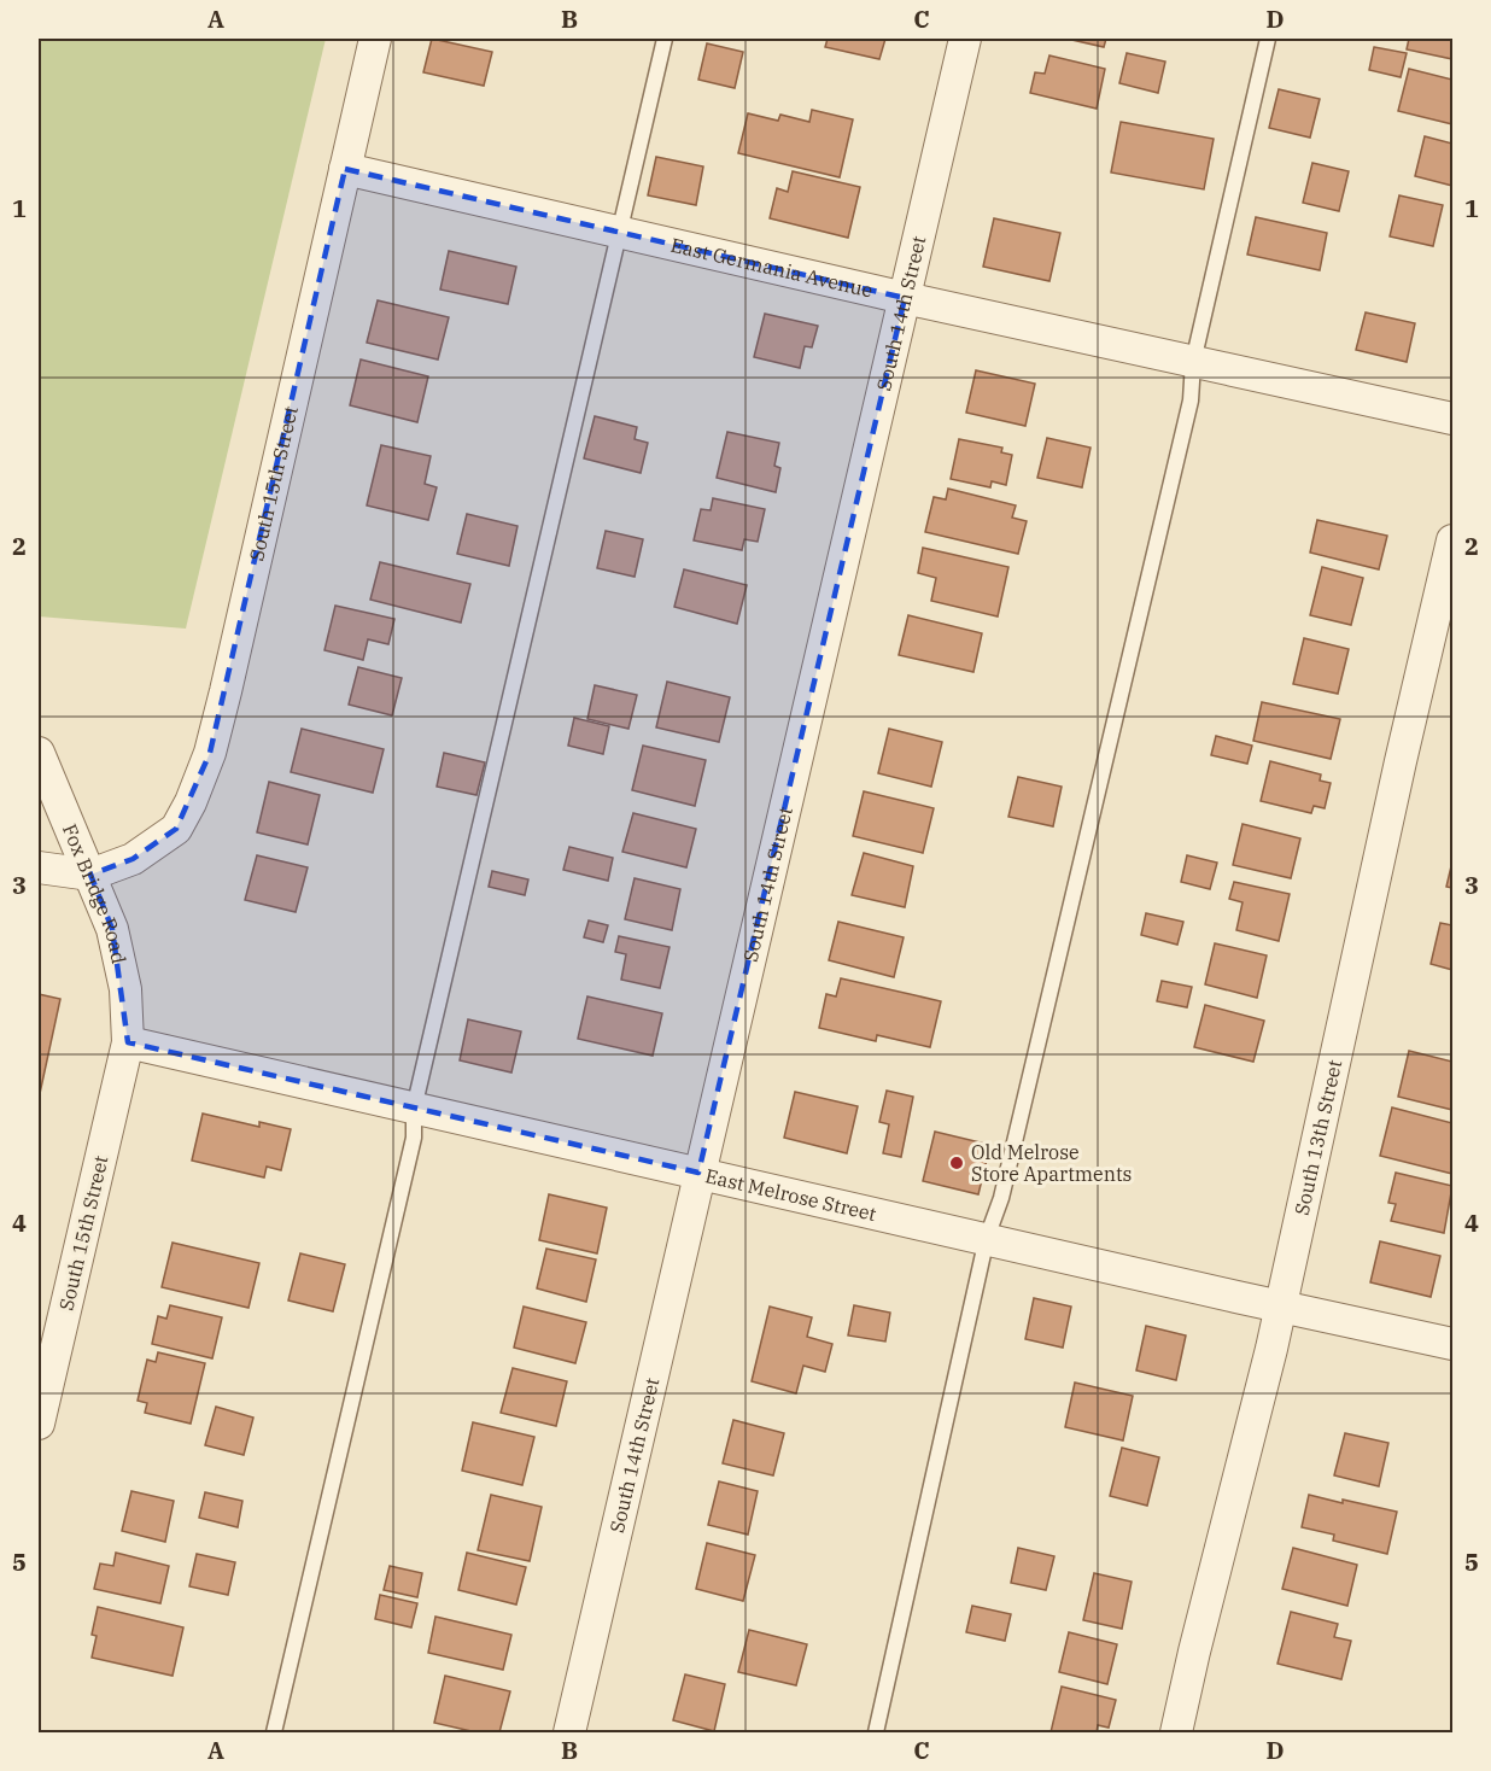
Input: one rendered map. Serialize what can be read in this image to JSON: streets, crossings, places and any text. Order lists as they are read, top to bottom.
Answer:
{
  "streets": {
    "street": [
      "East Germania Avenue",
      "South 14th Street",
      "South 15th Street",
      "Fox Bridge Road",
      "South 13th Street",
      "East Melrose Street"
    ]
  },
  "crossings": [
    ["East Germania Avenue", "South 14th Street"],
    ["East Germania Avenue", "South 15th Street"],
    ["South 14th Street", "East Melrose Street"],
    ["South 15th Street", "Fox Bridge Road"],
    ["South 15th Street", "East Melrose Street"],
    ["Fox Bridge Road", "East Melrose Street"],
    ["South 13th Street", "East Melrose Street"]
  ],
  "places": ["Old Melrose Store Apartments"],
  "grid": {
    "columns": [
      "A",
      "B",
      "C",
      "D"
    ],
    "rows": [
      "1",
      "2",
      "3",
      "4",
      "5"
    ]
  }
}
